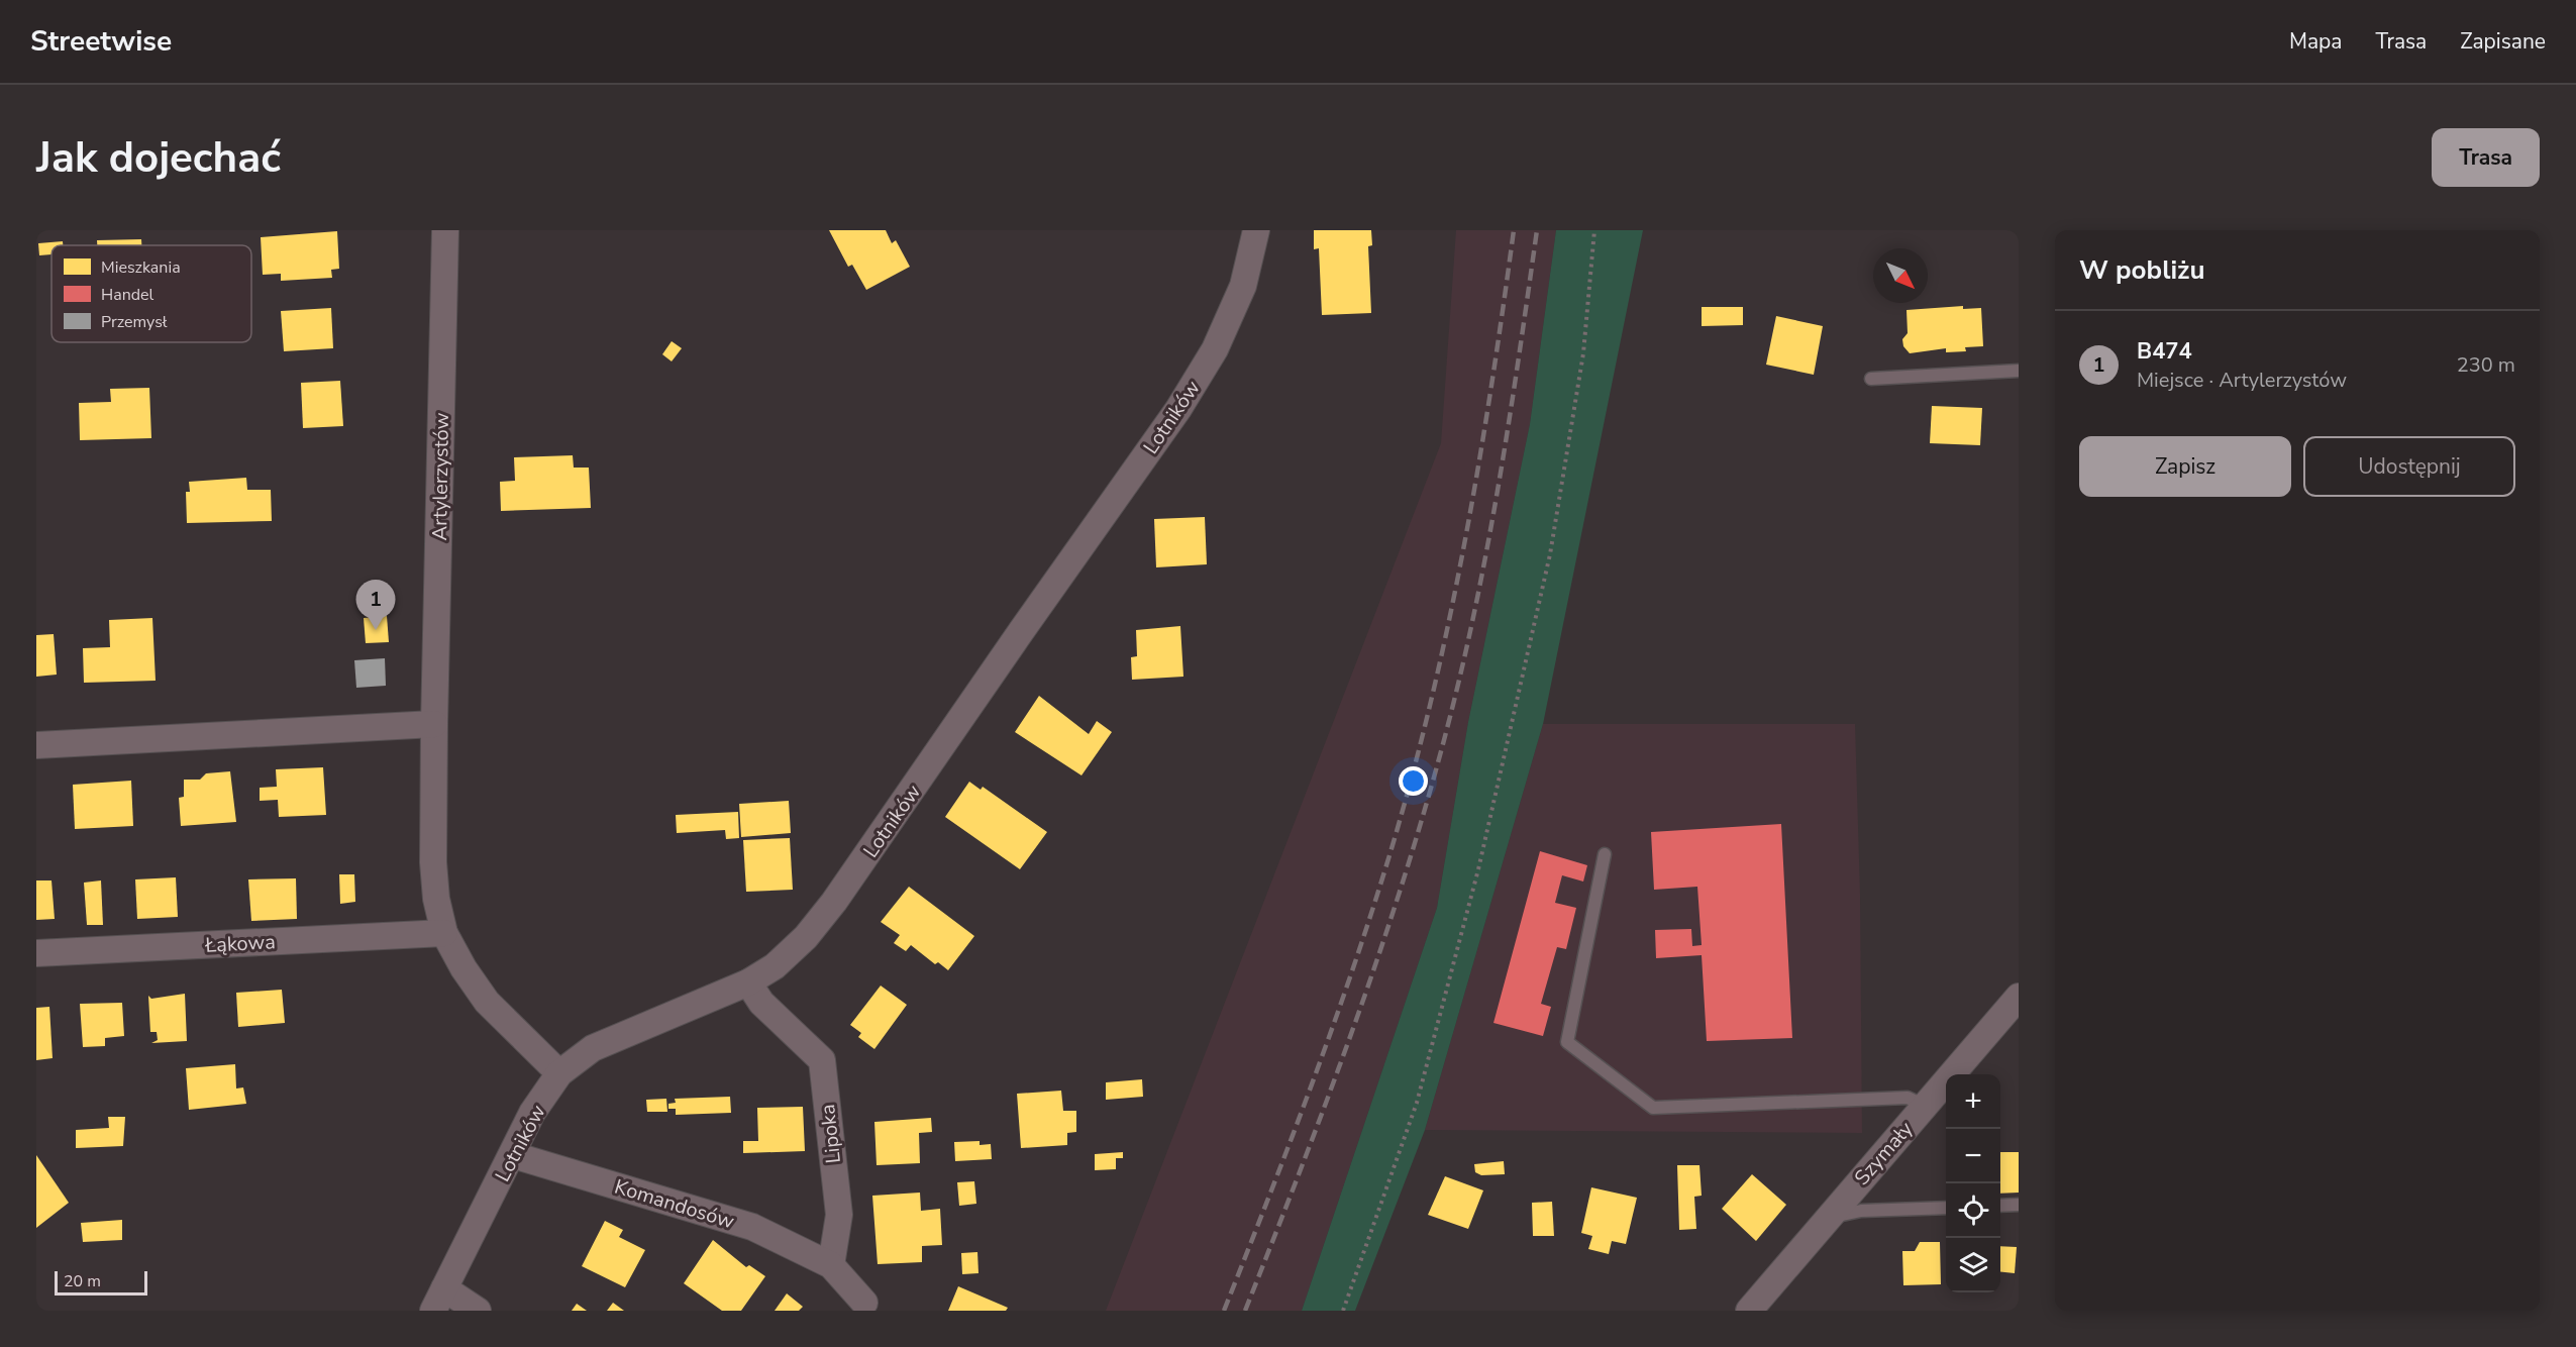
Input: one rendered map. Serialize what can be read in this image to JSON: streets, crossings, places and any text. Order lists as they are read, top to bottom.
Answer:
{
  "streets": {
    "street": [
      "Lotników",
      "Artylerzystów",
      "Łąkowa",
      "Lipoka",
      "Szymały",
      "Komandosów"
    ]
  },
  "crossings": [
    ["Lotników", "Artylerzystów"],
    ["Lotników", "Lipoka"],
    ["Lotników", "Komandosów"],
    ["Artylerzystów", "Łąkowa"],
    ["Lipoka", "Komandosów"]
  ],
  "legend": ["Mieszkania", "Handel", "Przemysł"],
  "scale_bar": "20 m",
  "north": "bottom right",
  "page": {
    "header": "Streetwise",
    "nav": ["Mapa", "Trasa", "Zapisane"],
    "buttons": [
      "Trasa",
      ["Zapisz", "Udostępnij"]
    ],
    "title": "Jak dojechać",
    "heading": "W pobliżu",
    "list": [
      {
        "mark": "1",
        "name": "B474",
        "note": "Miejsce · Artylerzystów",
        "value": "230 m"
      }
    ],
    "pins": "1",
    "map_buttons": ["+", "−"],
    "scale": "20 m"
  }
}
